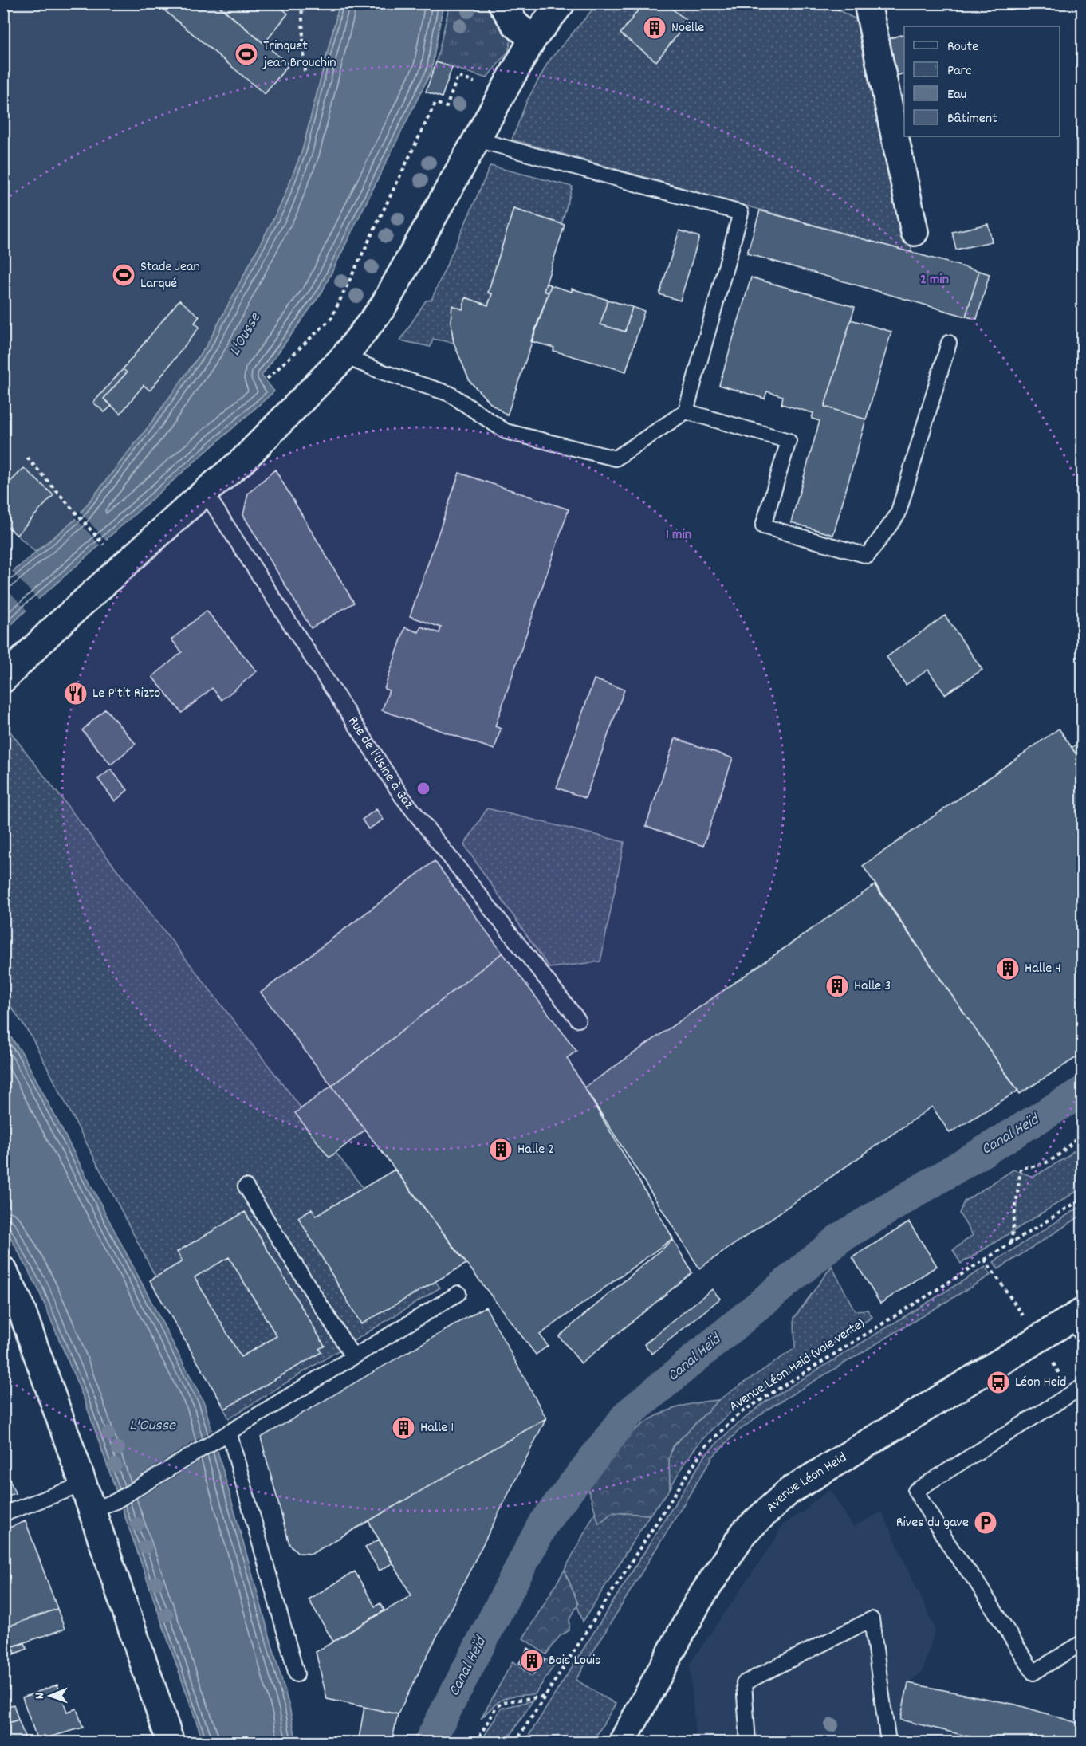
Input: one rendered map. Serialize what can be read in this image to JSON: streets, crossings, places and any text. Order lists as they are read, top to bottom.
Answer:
{
  "streets": {
    "main road": ["Avenue Léon Heid"],
    "lane": ["Rue de l'Usine à Gaz"],
    "path": ["Avenue Léon Heid (voie verte)"]
  },
  "water": ["L'Ousse", "Canal Heïd"],
  "places": {
    "building": [
      "Noëlle",
      "Halle 4",
      "Halle 3",
      "Halle 2",
      "Halle 1",
      "Bois Louis"
    ],
    "sports": ["Trinquet jean Brouchin", "Stade Jean Larqué"],
    "restaurant": ["Le P'tit Rizto"],
    "bus stop": ["Léon Heid"],
    "parking": ["Rives du gave"]
  },
  "legend": [
    "Route",
    "Parc",
    "Eau",
    "Bâtiment"
  ],
  "north": "left",
  "rings": ["2 min", "1 min"]
}
